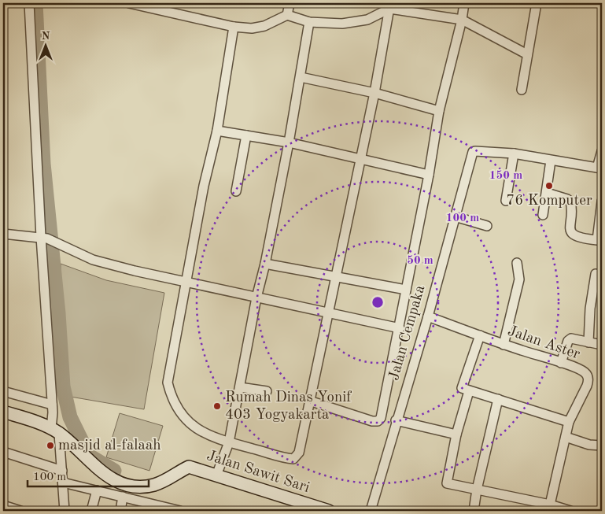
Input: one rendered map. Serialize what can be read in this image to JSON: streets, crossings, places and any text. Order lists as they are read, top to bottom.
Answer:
{
  "streets": {
    "main road": ["Jalan Sawit Sari"],
    "street": ["Jalan Cempaka", "Jalan Aster"]
  },
  "crossings": [
    ["Jalan Cempaka", "Jalan Aster"]
  ],
  "places": ["76 Komputer", "Rumah Dinas Yonif 403 Yogyakarta", "masjid al-falaah"],
  "scale_bar": "100 m",
  "north": "top",
  "rings": ["150 m", "100 m", "50 m"]
}
